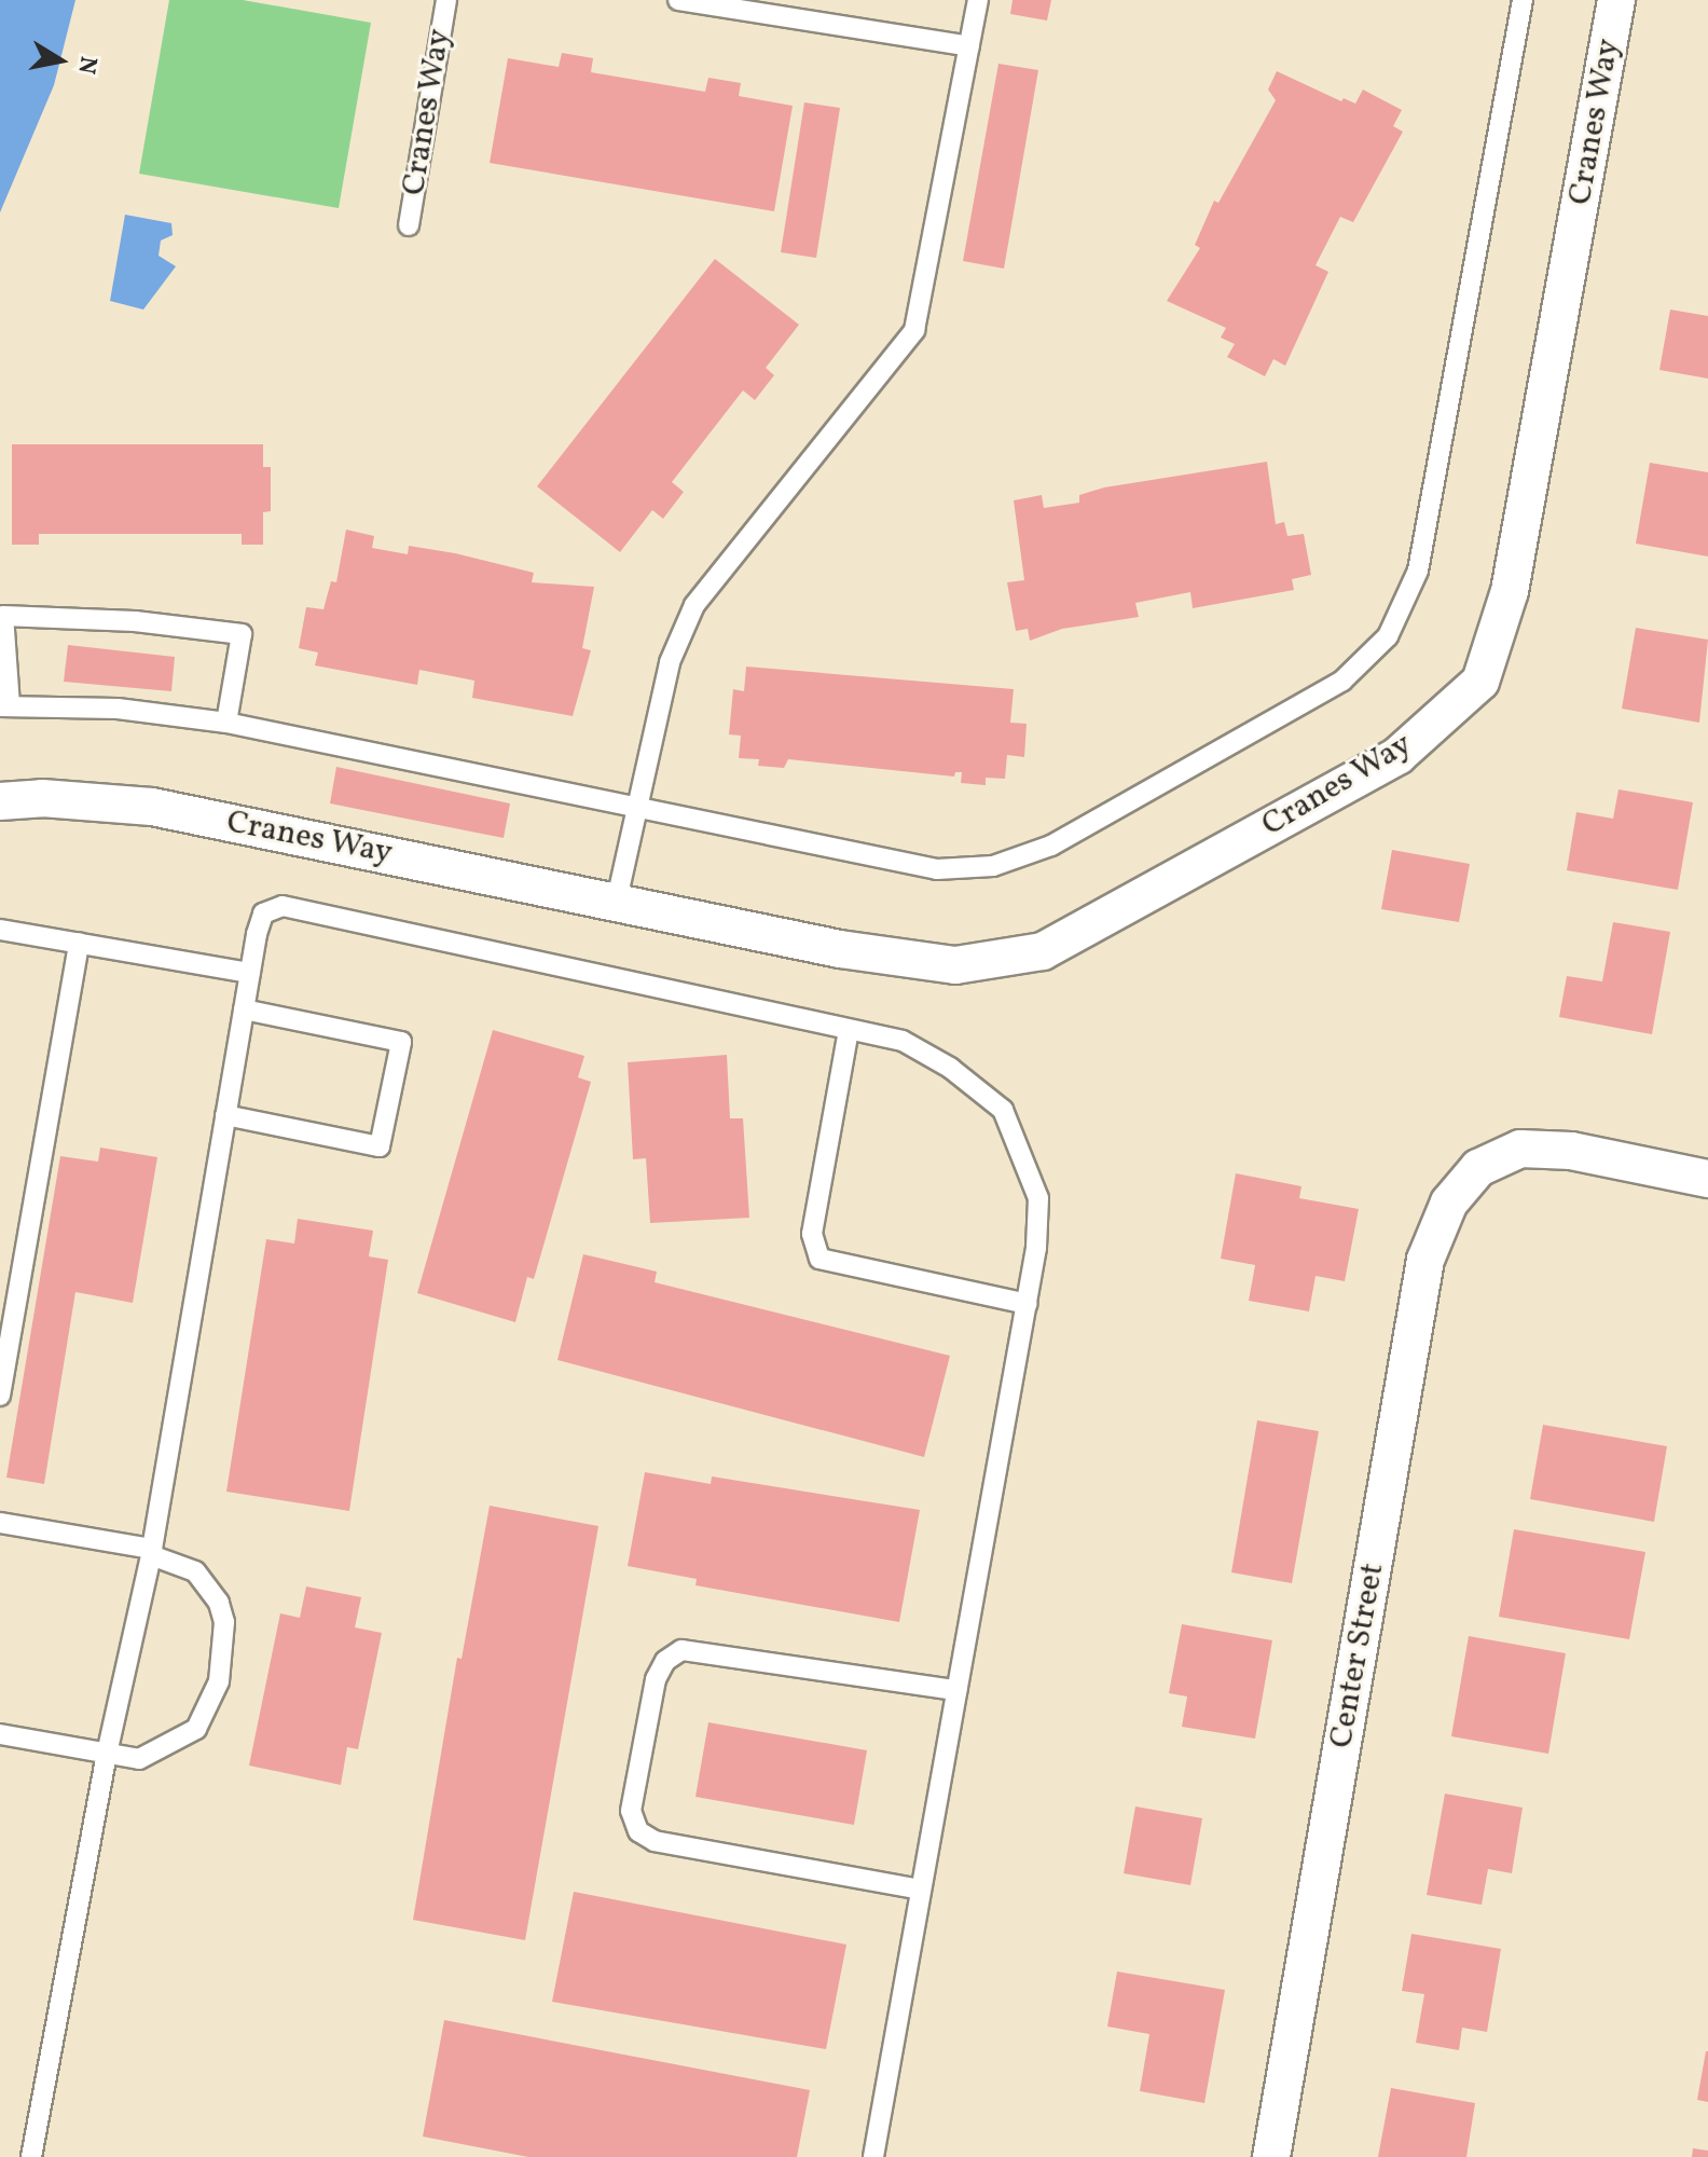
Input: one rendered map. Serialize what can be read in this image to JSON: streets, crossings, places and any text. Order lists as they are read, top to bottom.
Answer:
{
  "streets": {
    "street": ["Cranes Way", "Center Street"]
  },
  "north": "right"
}
